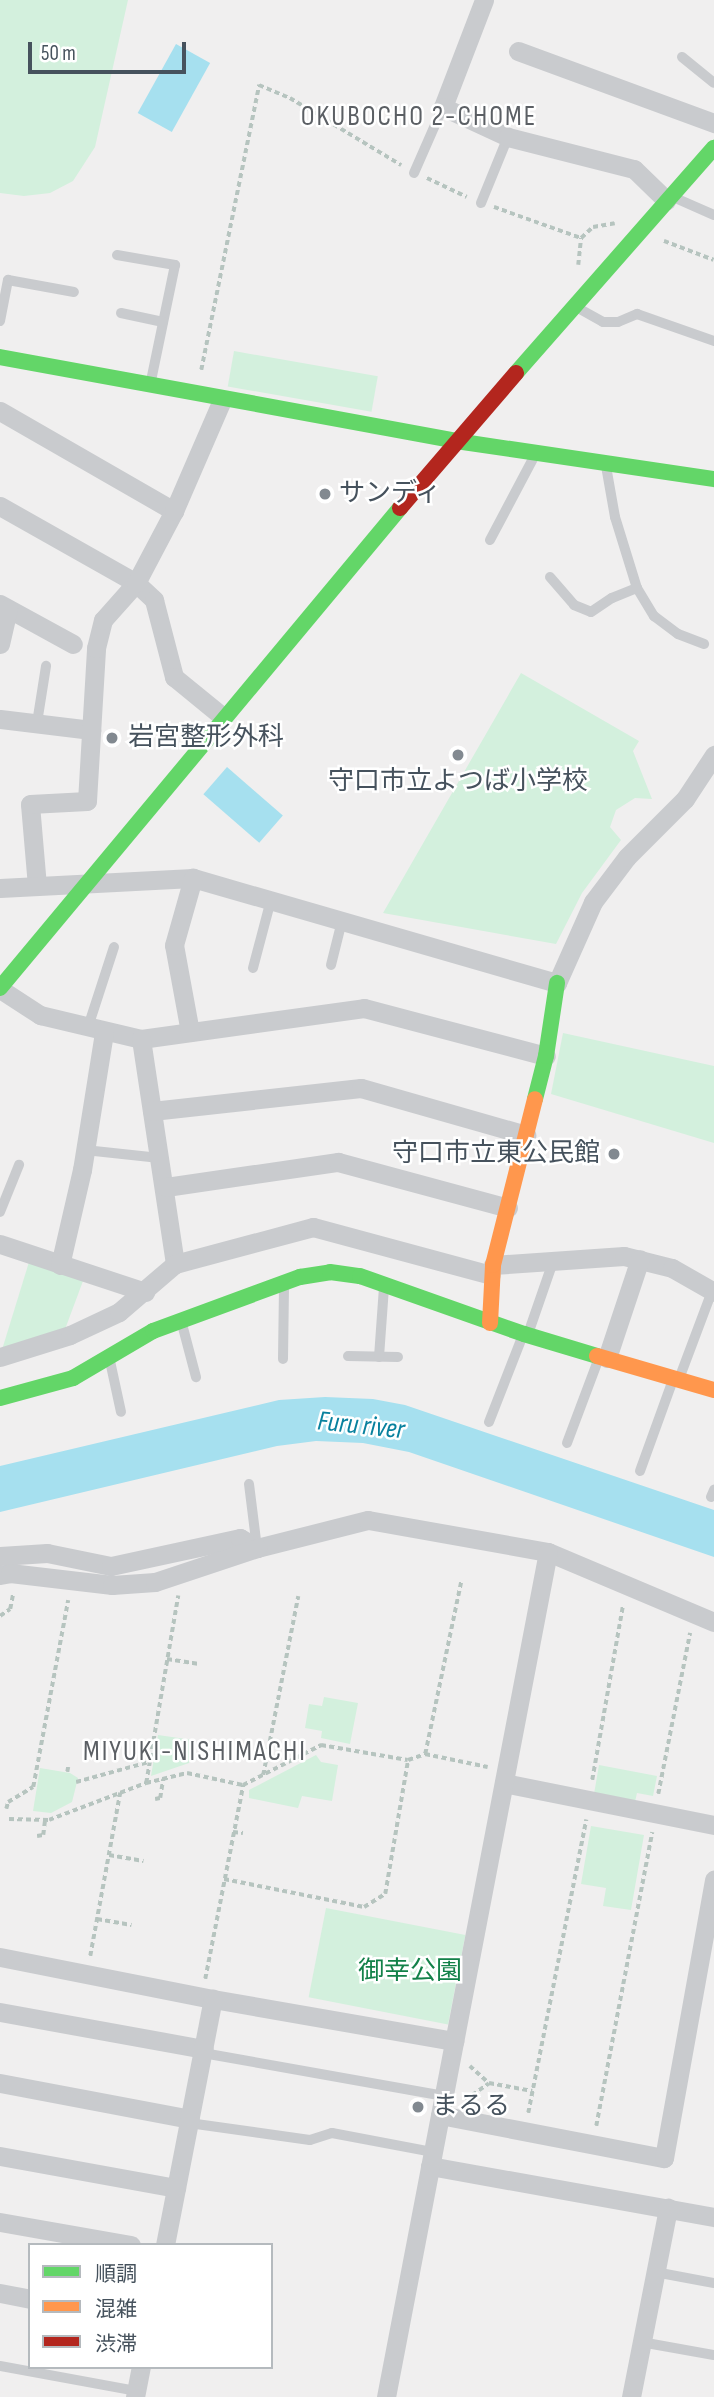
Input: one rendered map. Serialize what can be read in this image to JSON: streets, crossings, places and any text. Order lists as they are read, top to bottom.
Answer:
{
  "districts": ["OKUBOCHO 2-CHOME", "MIYUKI-NISHIMACHI"],
  "water": ["Furu river"],
  "parks": ["御幸公園"],
  "places": [
    "サンディ",
    "岩宮整形外科",
    "守口市立よつば小学校",
    "守口市立東公民館",
    "まるる"
  ],
  "legend": ["順調", "混雑", "渋滞"],
  "scale_bar": "50 m"
}
